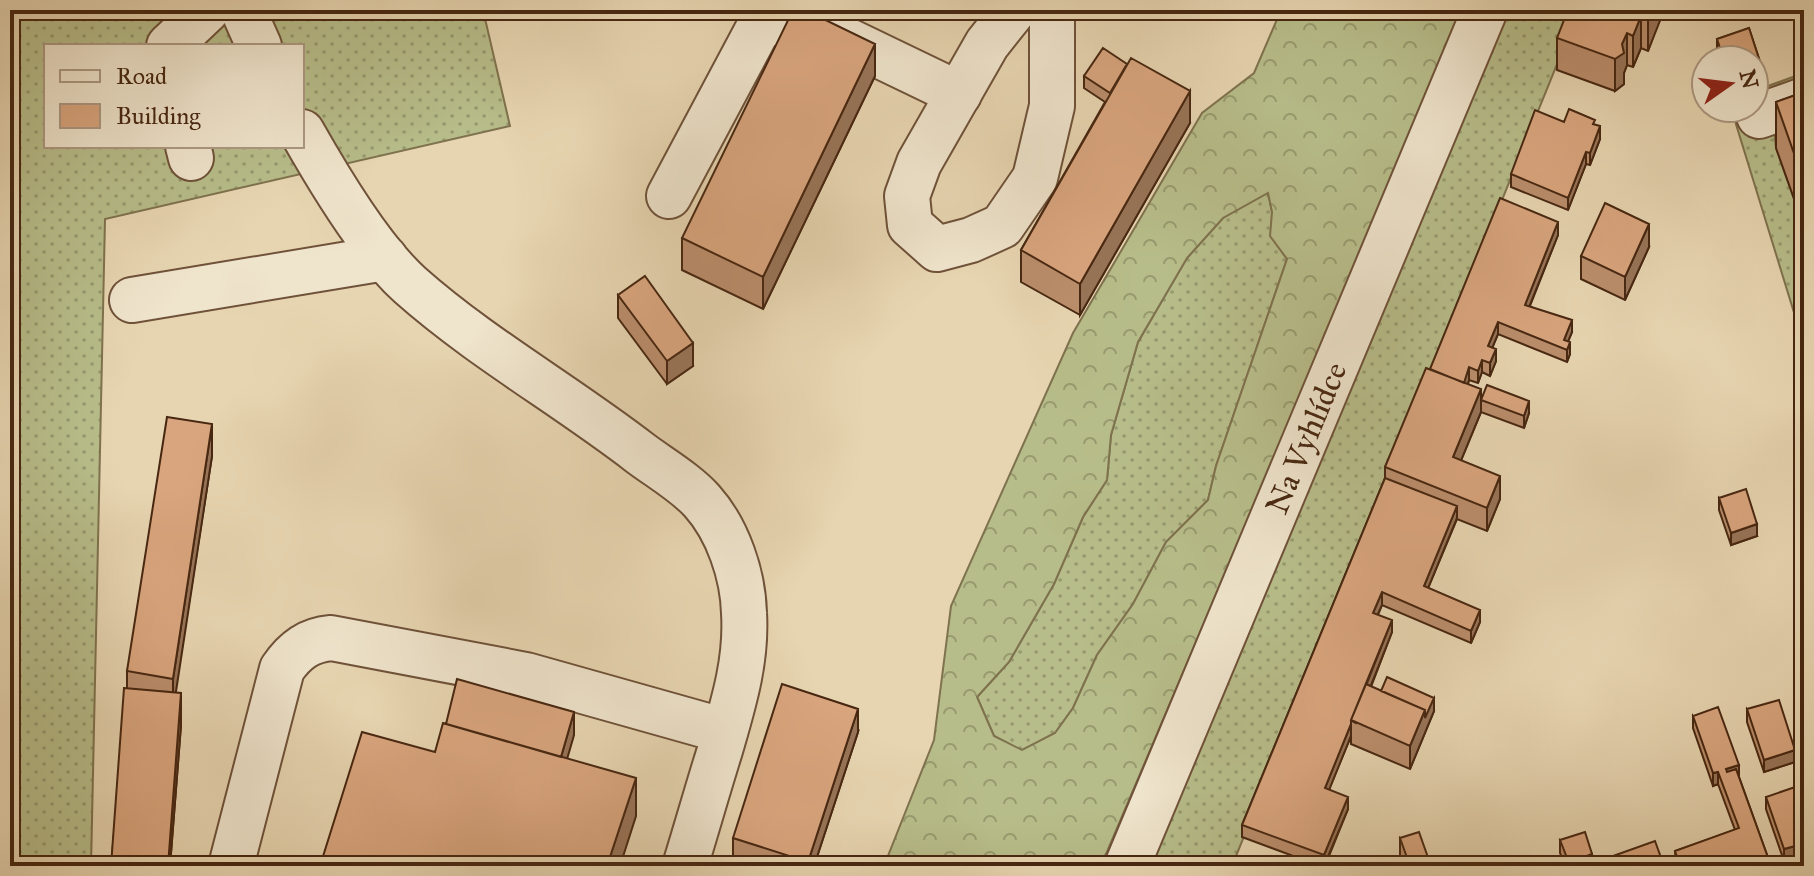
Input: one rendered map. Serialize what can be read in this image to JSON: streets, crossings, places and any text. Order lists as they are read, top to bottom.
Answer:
{
  "streets": {
    "street": ["Na Vyhlídce"]
  },
  "legend": ["Road", "Building"],
  "north": "right"
}
